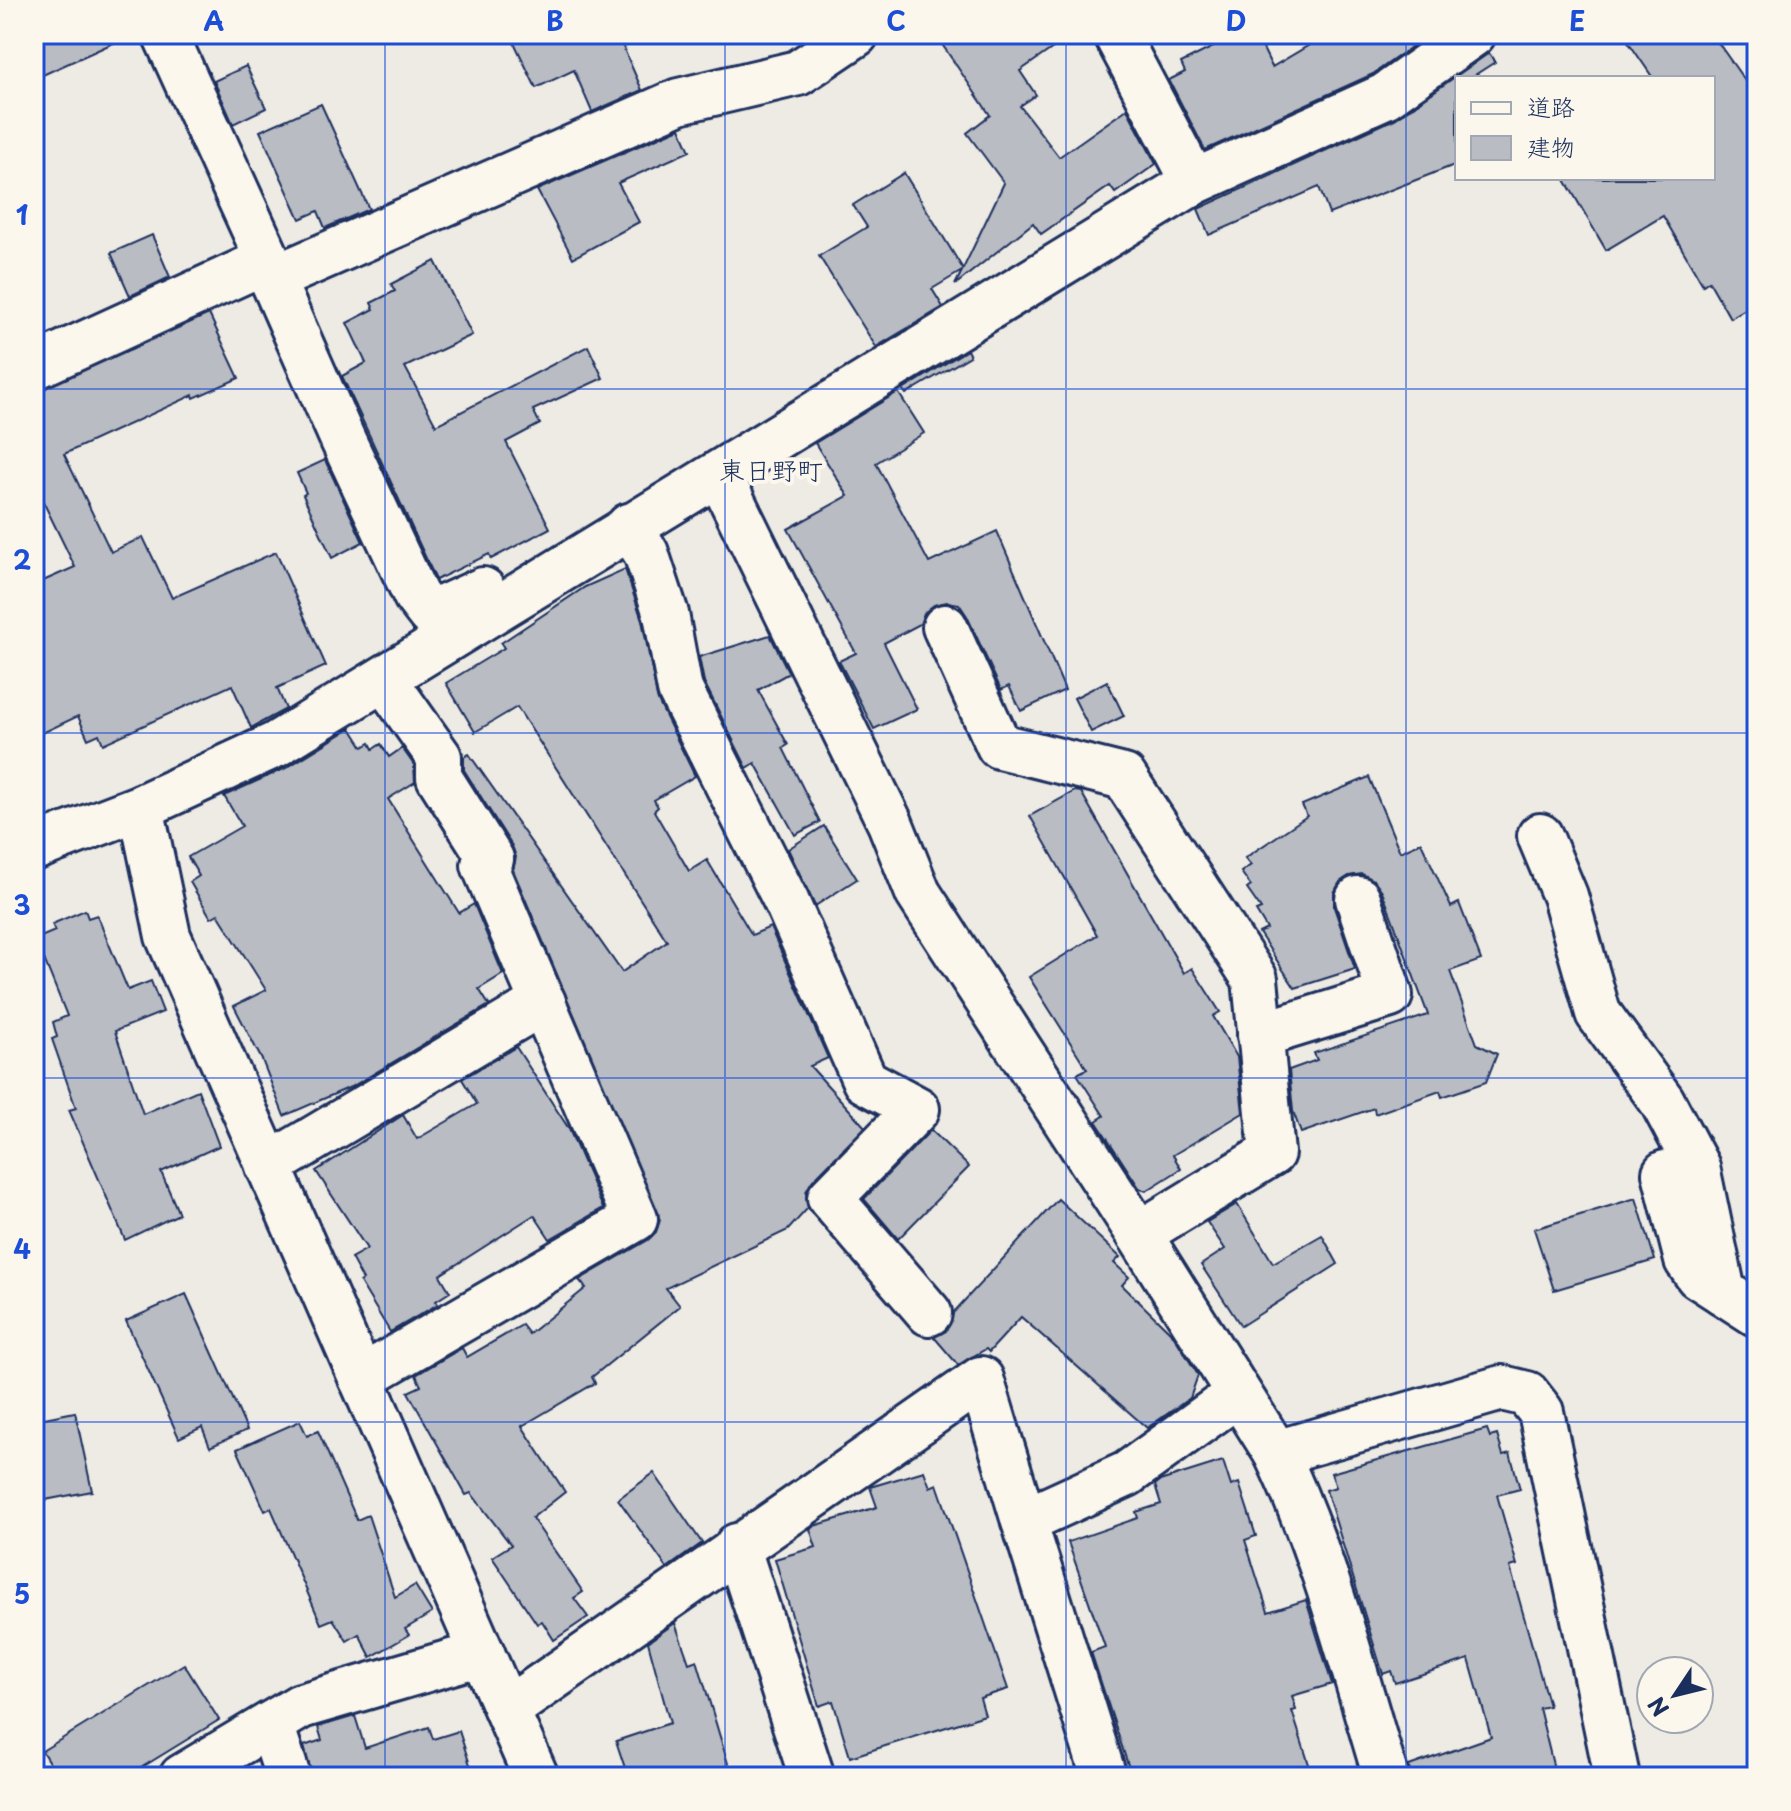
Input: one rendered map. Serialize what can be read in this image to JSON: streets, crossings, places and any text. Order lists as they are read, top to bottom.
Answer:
{
  "districts": ["東日野町"],
  "legend": ["道路", "建物"],
  "north": "bottom left",
  "grid": {
    "columns": [
      "A",
      "B",
      "C",
      "D",
      "E"
    ],
    "rows": [
      "1",
      "2",
      "3",
      "4",
      "5"
    ]
  }
}
